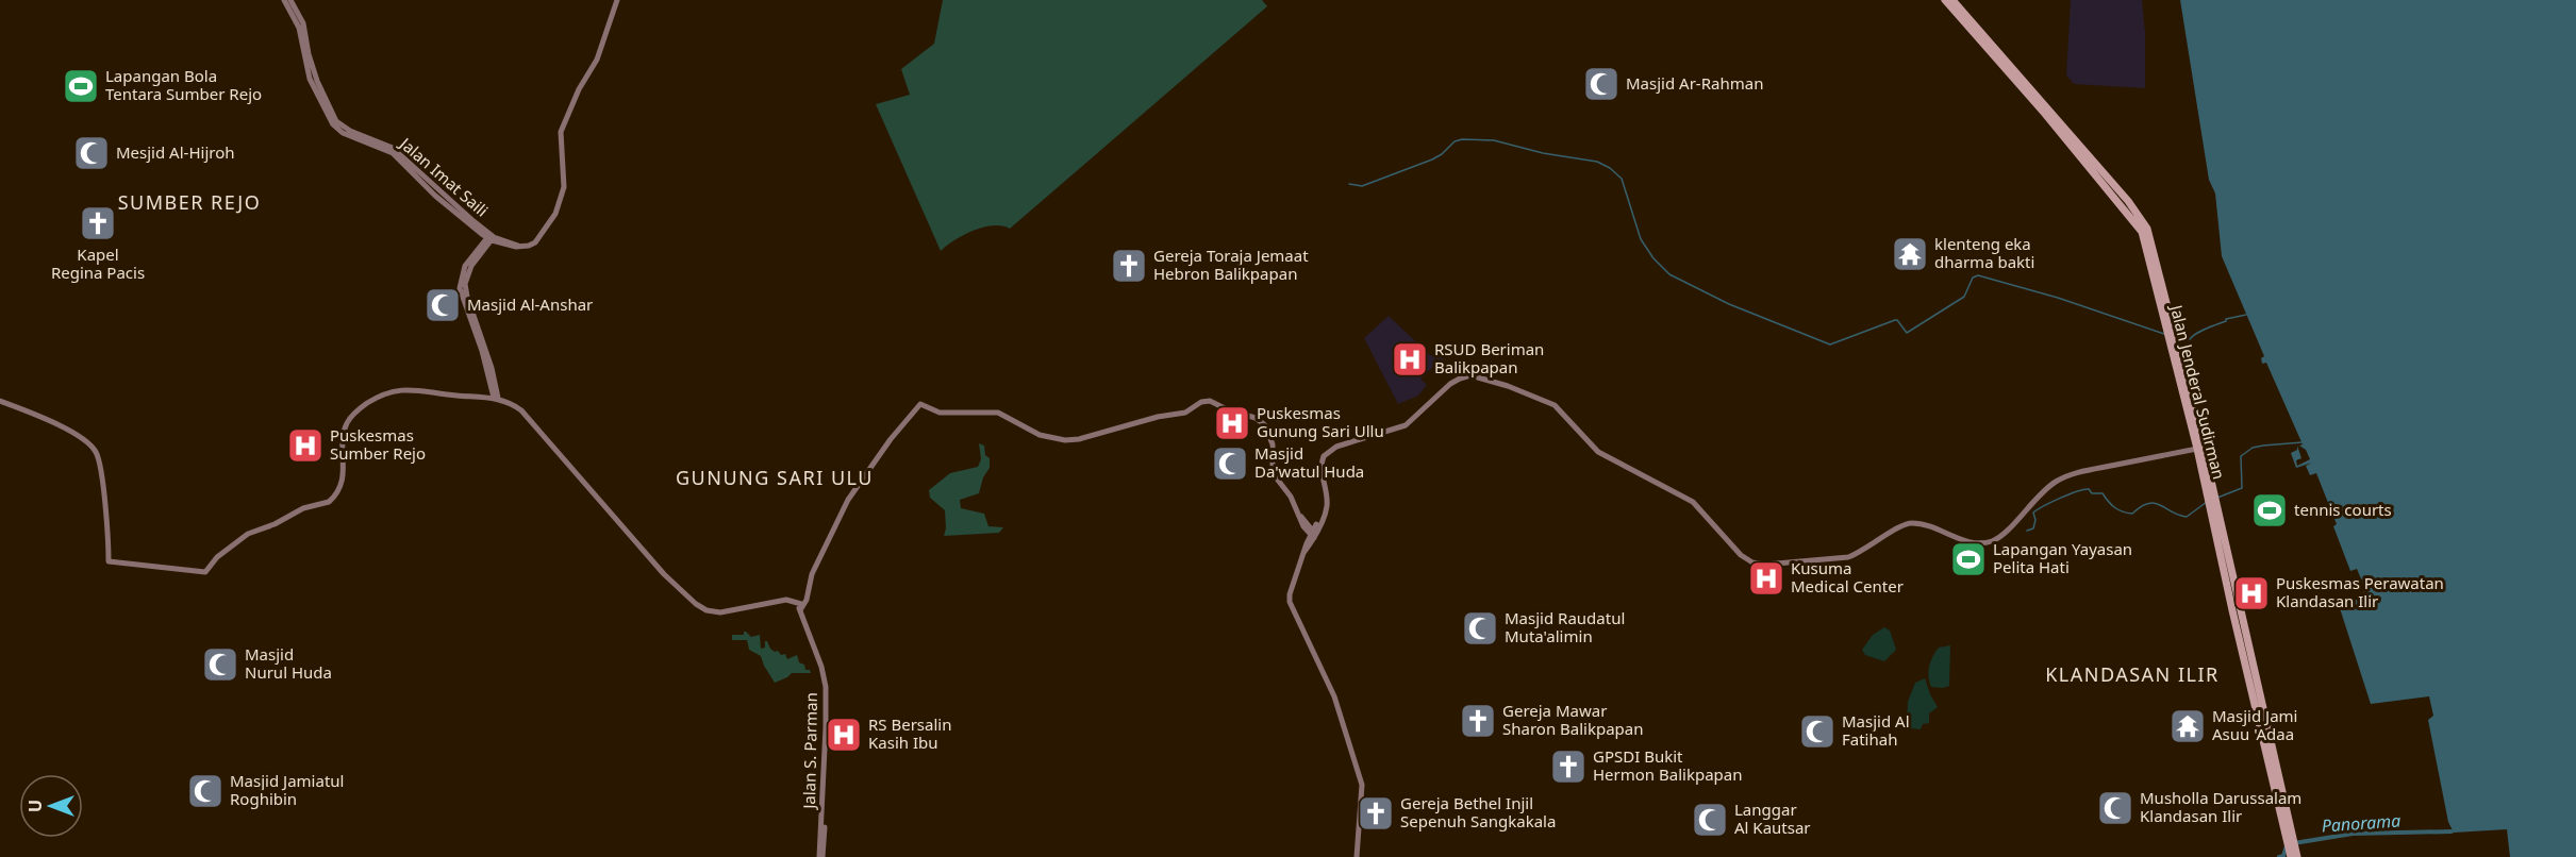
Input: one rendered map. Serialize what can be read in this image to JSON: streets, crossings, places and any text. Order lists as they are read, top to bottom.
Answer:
{
  "streets": {
    "highway": ["Jalan Jenderal Sudirman"],
    "main road": ["Jalan Imat Saili", "Jalan S. Parman"]
  },
  "districts": ["SUMBER REJO", "GUNUNG SARI ULU", "KLANDASAN ILIR"],
  "water": ["Panorama"],
  "places": {
    "mosque": [
      "Masjid Ar-Rahman",
      "Mesjid Al-Hijroh",
      "Masjid Al-Anshar",
      "Masjid Da'watul Huda",
      "Masjid Raudatul Muta'alimin",
      "Masjid Nurul Huda",
      "Masjid Al Fatihah",
      "Masjid Jamiatul Roghibin",
      "Musholla Darussalam Klandasan Ilir",
      "Langgar Al Kautsar"
    ],
    "sports": ["Lapangan Bola Tentara Sumber Rejo", "tennis courts", "Lapangan Yayasan Pelita Hati"],
    "church": [
      "Kapel Regina Pacis",
      "Gereja Toraja Jemaat Hebron Balikpapan",
      "Gereja Mawar Sharon Balikpapan",
      "GPSDI Bukit Hermon Balikpapan",
      "Gereja Bethel Injil Sepenuh Sangkakala"
    ],
    "temple": ["klenteng eka dharma bakti", "Masjid Jami Asuu 'Adaa"],
    "hospital": [
      "RSUD Beriman Balikpapan",
      "Puskesmas Gunung Sari Ullu",
      "Puskesmas Sumber Rejo",
      "Kusuma Medical Center",
      "Puskesmas Perawatan Klandasan Ilir",
      "RS Bersalin Kasih Ibu"
    ]
  },
  "north": "left"
}
